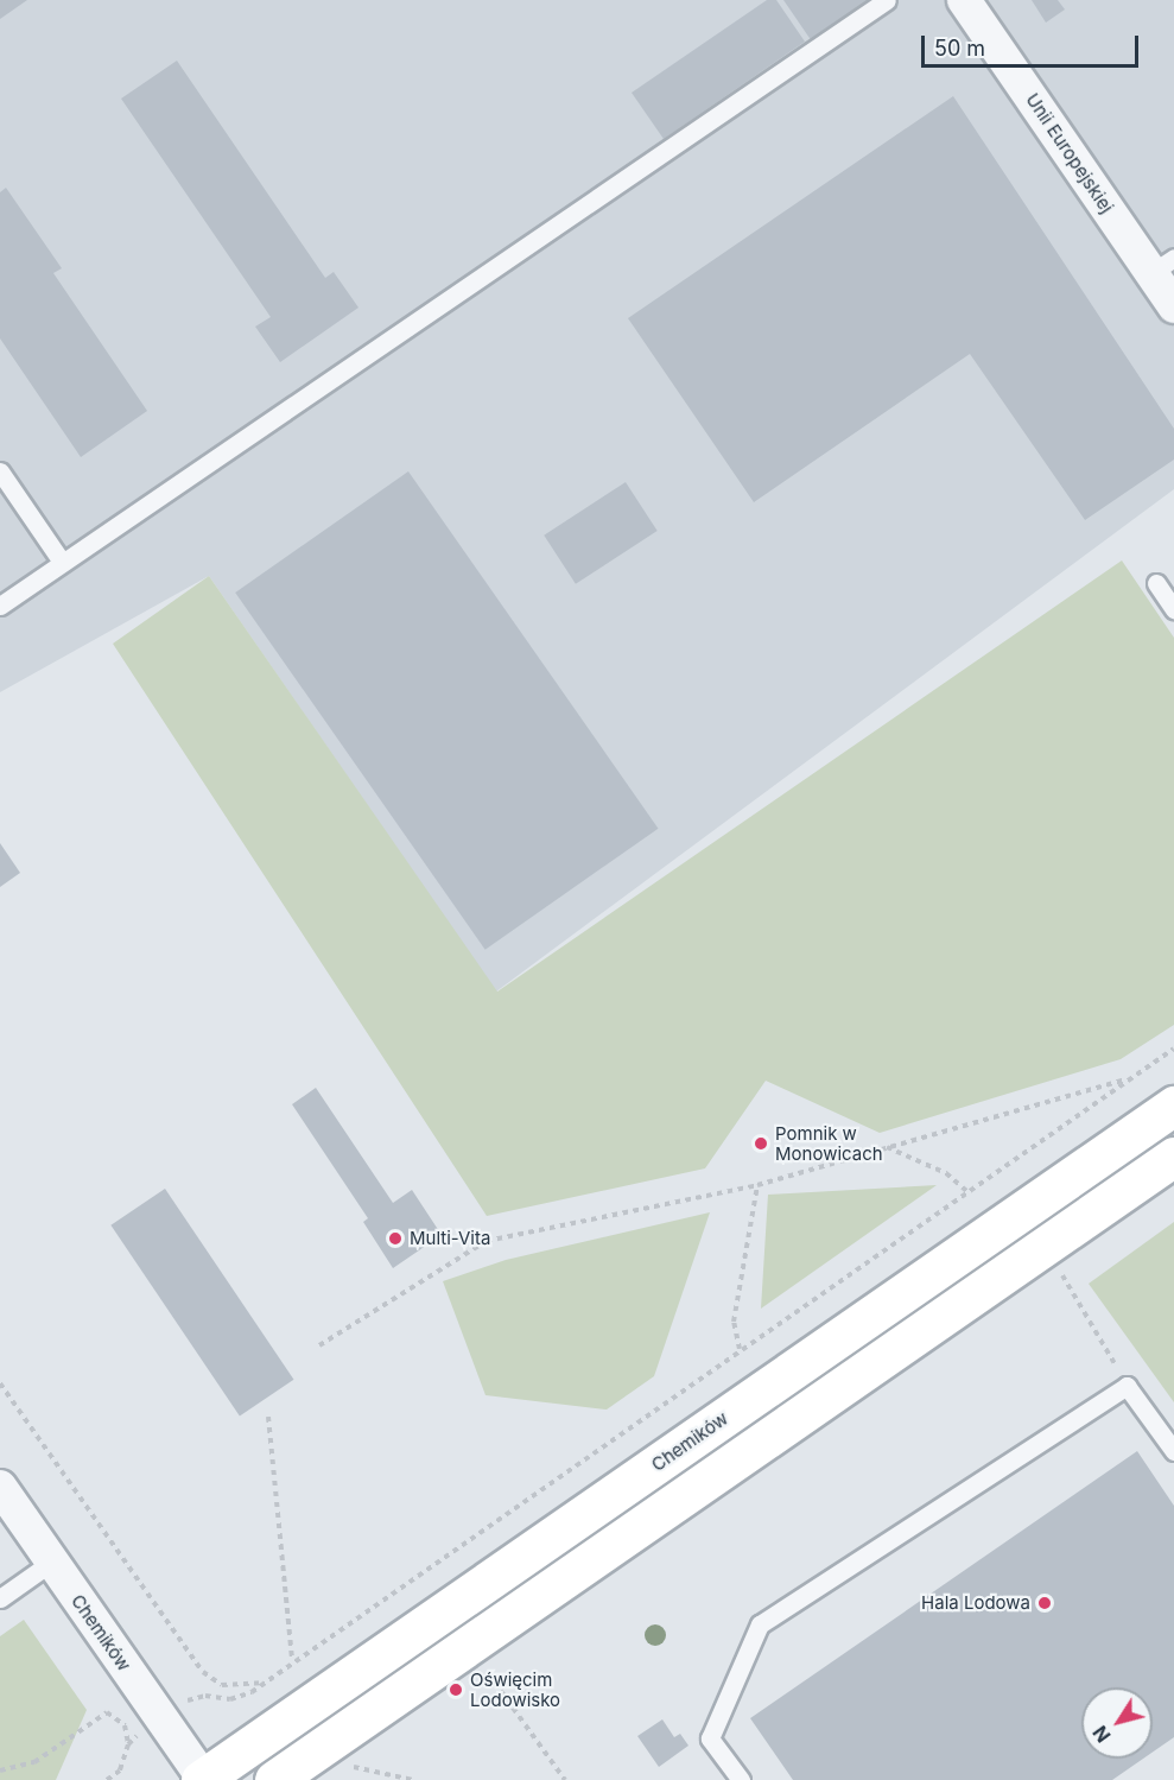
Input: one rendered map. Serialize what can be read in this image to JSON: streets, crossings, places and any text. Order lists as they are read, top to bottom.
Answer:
{
  "streets": {
    "main road": ["Chemików"],
    "street": ["Unii Europejskiej"]
  },
  "places": [
    "Pomnik w Monowicach",
    "Multi-Vita",
    "Hala Lodowa",
    "Oświęcim Lodowisko"
  ],
  "scale_bar": "50 m",
  "north": "bottom left"
}
